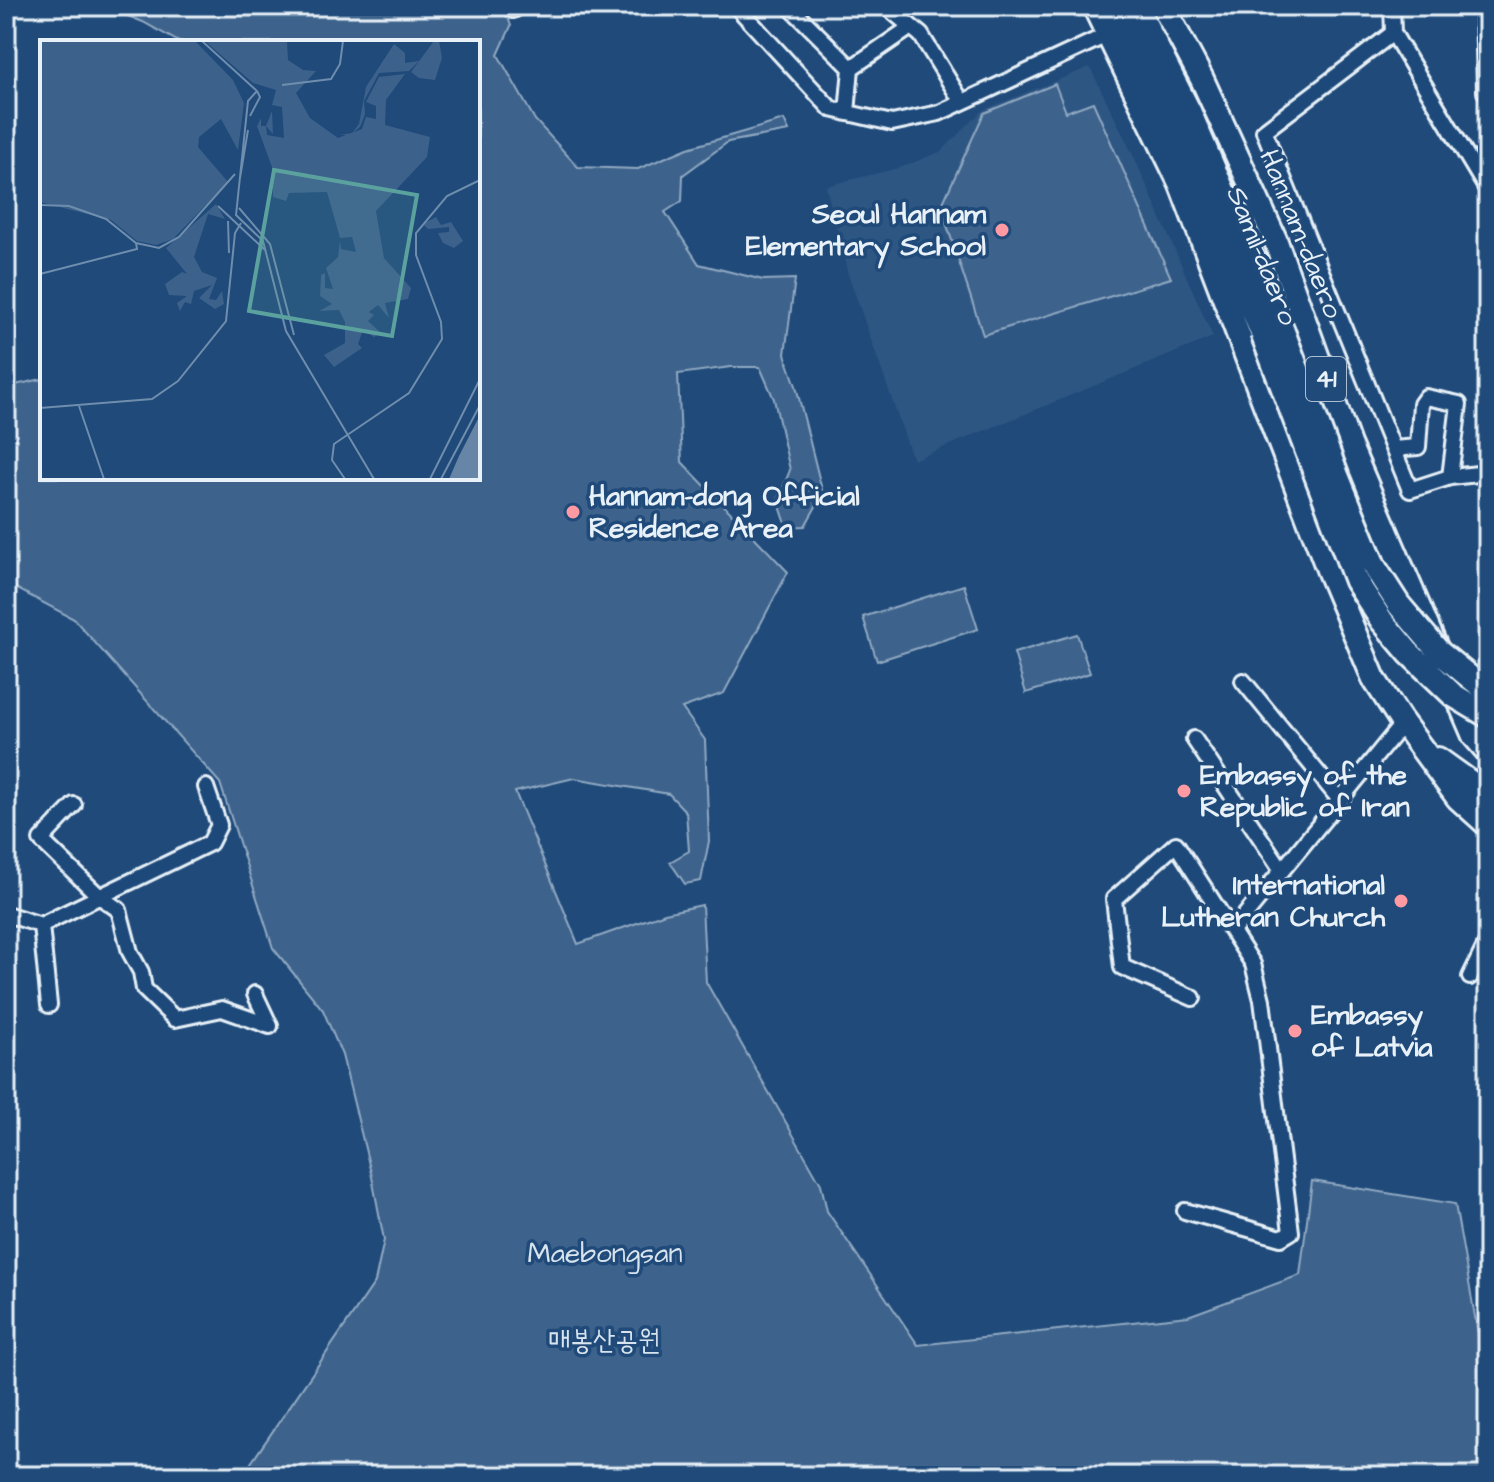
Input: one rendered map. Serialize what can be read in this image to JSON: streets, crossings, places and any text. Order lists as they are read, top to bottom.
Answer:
{
  "streets": {
    "main road": ["Hannam-daero", "Samil-daero", "41"]
  },
  "parks": ["Maebongsan", "매봉산공원"],
  "places": [
    "Seoul Hannam Elementary School",
    "Hannam-dong Official Residence Area",
    "Embassy of the Republic of Iran",
    "International Lutheran Church",
    "Embassy of Latvia"
  ]
}
